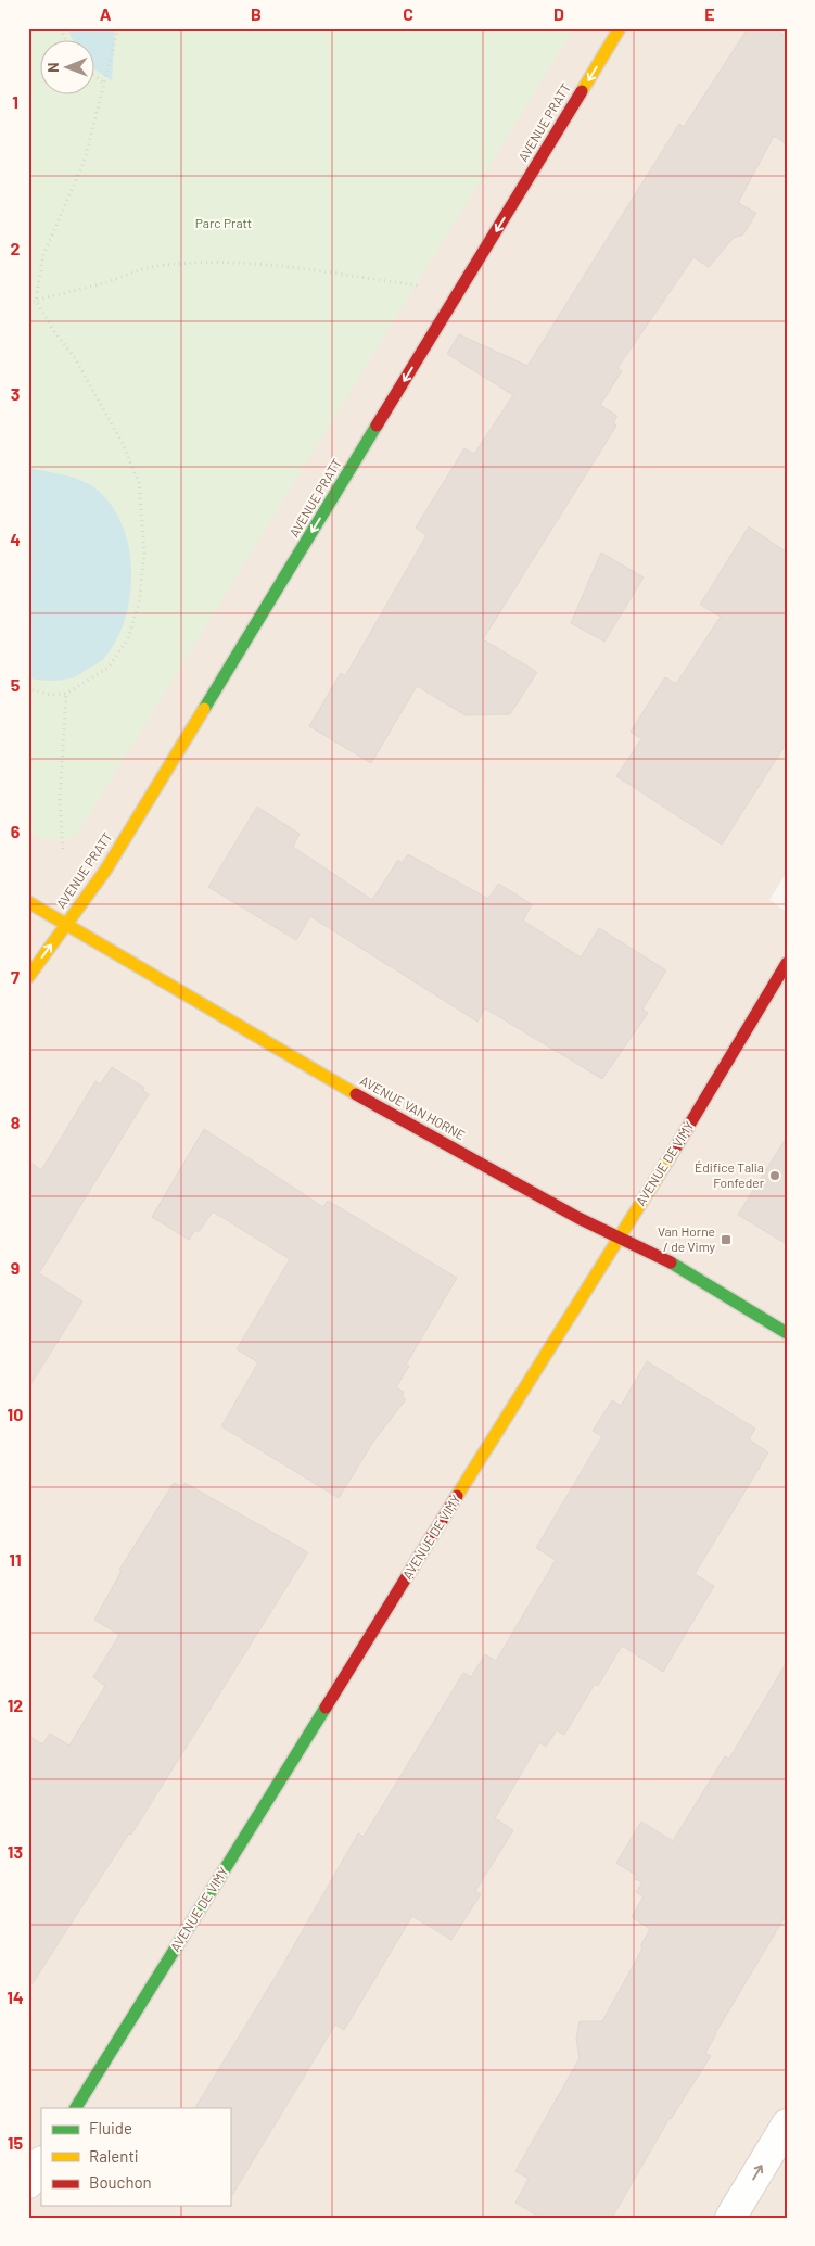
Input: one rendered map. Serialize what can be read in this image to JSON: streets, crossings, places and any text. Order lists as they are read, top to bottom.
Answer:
{
  "streets": {
    "street": ["AVENUE PRATT", "AVENUE VAN HORNE", "AVENUE DE VIMY"]
  },
  "crossings": [
    ["AVENUE PRATT", "AVENUE VAN HORNE"],
    ["AVENUE VAN HORNE", "AVENUE DE VIMY"]
  ],
  "one_way": ["AVENUE PRATT"],
  "parks": ["Parc Pratt"],
  "places": {
    "other": ["Édifice Talia Fonfeder"],
    "transit": ["Van Horne / de Vimy"]
  },
  "legend": ["Fluide", "Ralenti", "Bouchon"],
  "north": "left",
  "grid": {
    "columns": [
      "A",
      "B",
      "C",
      "D",
      "E"
    ],
    "rows": [
      "1",
      "2",
      "3",
      "4",
      "5",
      "6",
      "7",
      "8",
      "9",
      "10",
      "11",
      "12",
      "13",
      "14",
      "15"
    ]
  }
}
